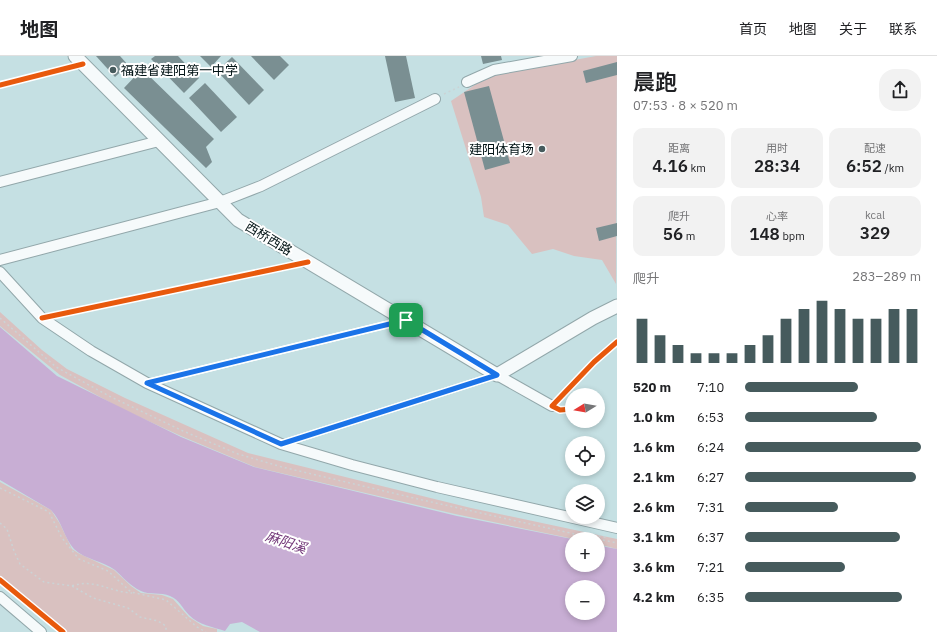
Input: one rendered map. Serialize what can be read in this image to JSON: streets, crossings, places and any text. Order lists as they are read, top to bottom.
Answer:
{
  "streets": {
    "main road": ["西桥西路"]
  },
  "water": ["麻阳溪"],
  "places": ["福建省建阳第一中学", "建阳体育场"],
  "north": "left",
  "page": {
    "header": "地图",
    "nav": [
      "首页",
      "地图",
      "关于",
      "联系"
    ],
    "heading": ["晨跑", "07:53 · 8 × 520 m"],
    "stats": [
      ["距离", "4.16 km"],
      ["用时", "28:34"],
      ["配速", "6:52 /km"],
      ["爬升", "56 m"],
      ["心率", "148 bpm"],
      ["kcal", "329"]
    ],
    "chart": ["爬升", "283–289 m"],
    "list": [
      {
        "name": "520 m",
        "note": "7:10"
      },
      {
        "name": "1.0 km",
        "note": "6:53"
      },
      {
        "name": "1.6 km",
        "note": "6:24"
      },
      {
        "name": "2.1 km",
        "note": "6:27"
      },
      {
        "name": "2.6 km",
        "note": "7:31"
      },
      {
        "name": "3.1 km",
        "note": "6:37"
      },
      {
        "name": "3.6 km",
        "note": "7:21"
      },
      {
        "name": "4.2 km",
        "note": "6:35"
      }
    ],
    "map_buttons": ["+", "−"]
  }
}
